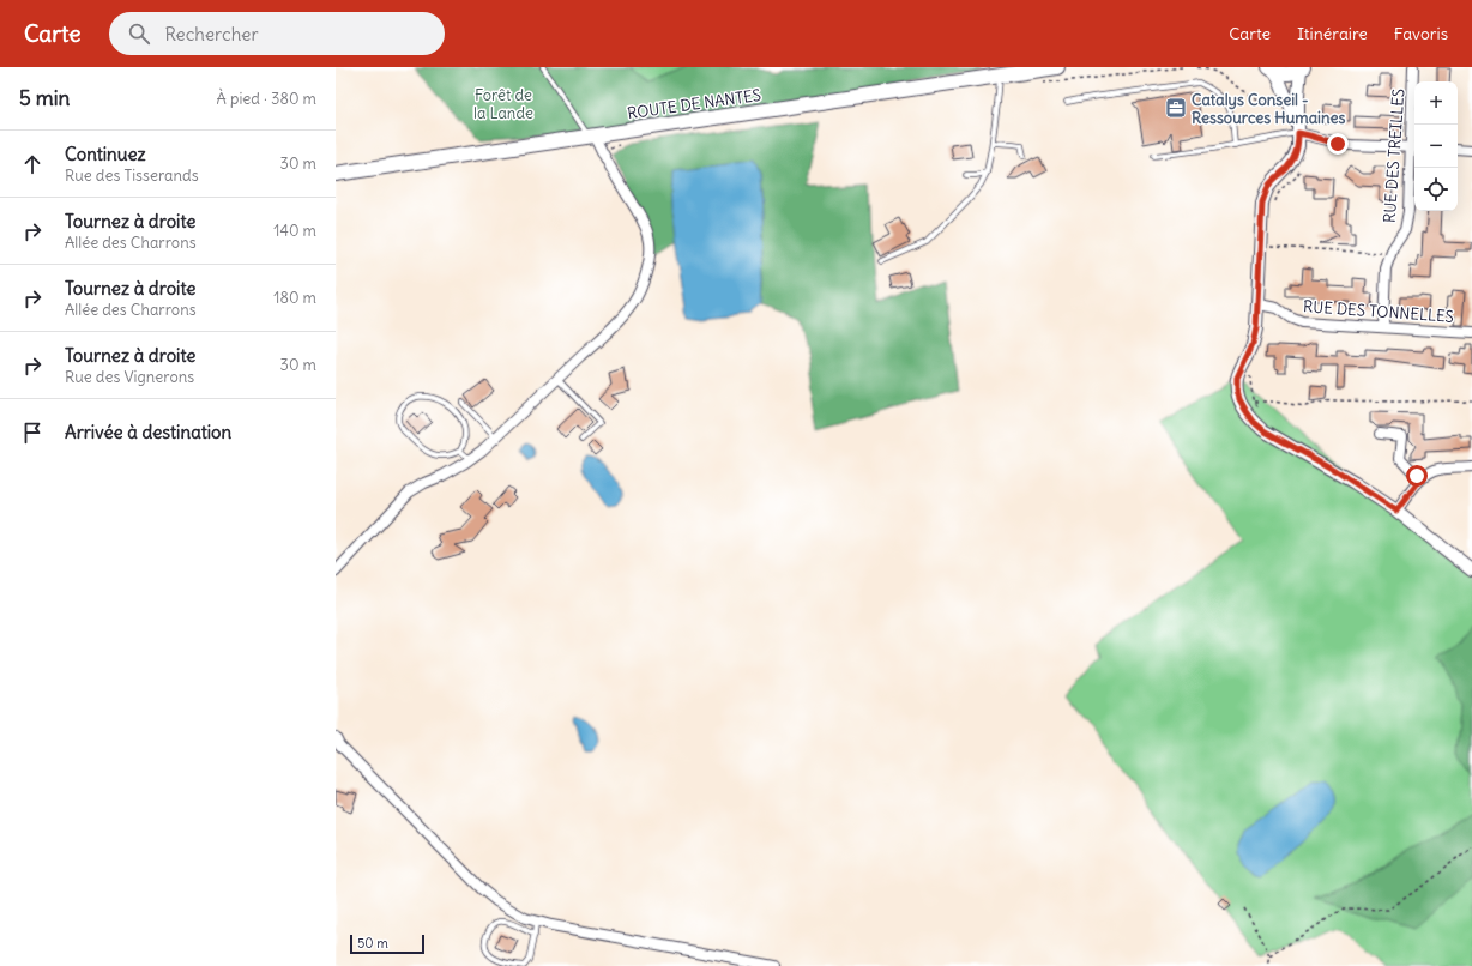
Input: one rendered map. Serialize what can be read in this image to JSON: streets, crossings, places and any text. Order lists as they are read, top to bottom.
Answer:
{
  "streets": {
    "main road": ["ROUTE DE NANTES"],
    "street": ["RUE DES TREILLES", "RUE DES TONNELLES"]
  },
  "crossings": [
    ["RUE DES TREILLES", "RUE DES TONNELLES"]
  ],
  "parks": ["Forêt de la Lande"],
  "places": {
    "office": ["Catalys Conseil - Ressources Humaines"]
  },
  "scale_bar": "50 m",
  "page": {
    "header": "Carte",
    "search": "Rechercher",
    "nav": ["Carte", "Itinéraire", "Favoris"],
    "heading": ["5 min", "À pied · 380 m"],
    "map_buttons": ["+", "−"],
    "list": [
      ["Continuez", "Rue des Tisserands", "30 m"],
      ["Tournez à droite", "Allée des Charrons", "140 m"],
      ["Tournez à droite", "Allée des Charrons", "180 m"],
      ["Tournez à droite", "Rue des Vignerons", "30 m"],
      "Arrivée à destination"
    ],
    "scale": "50 m"
  }
}
